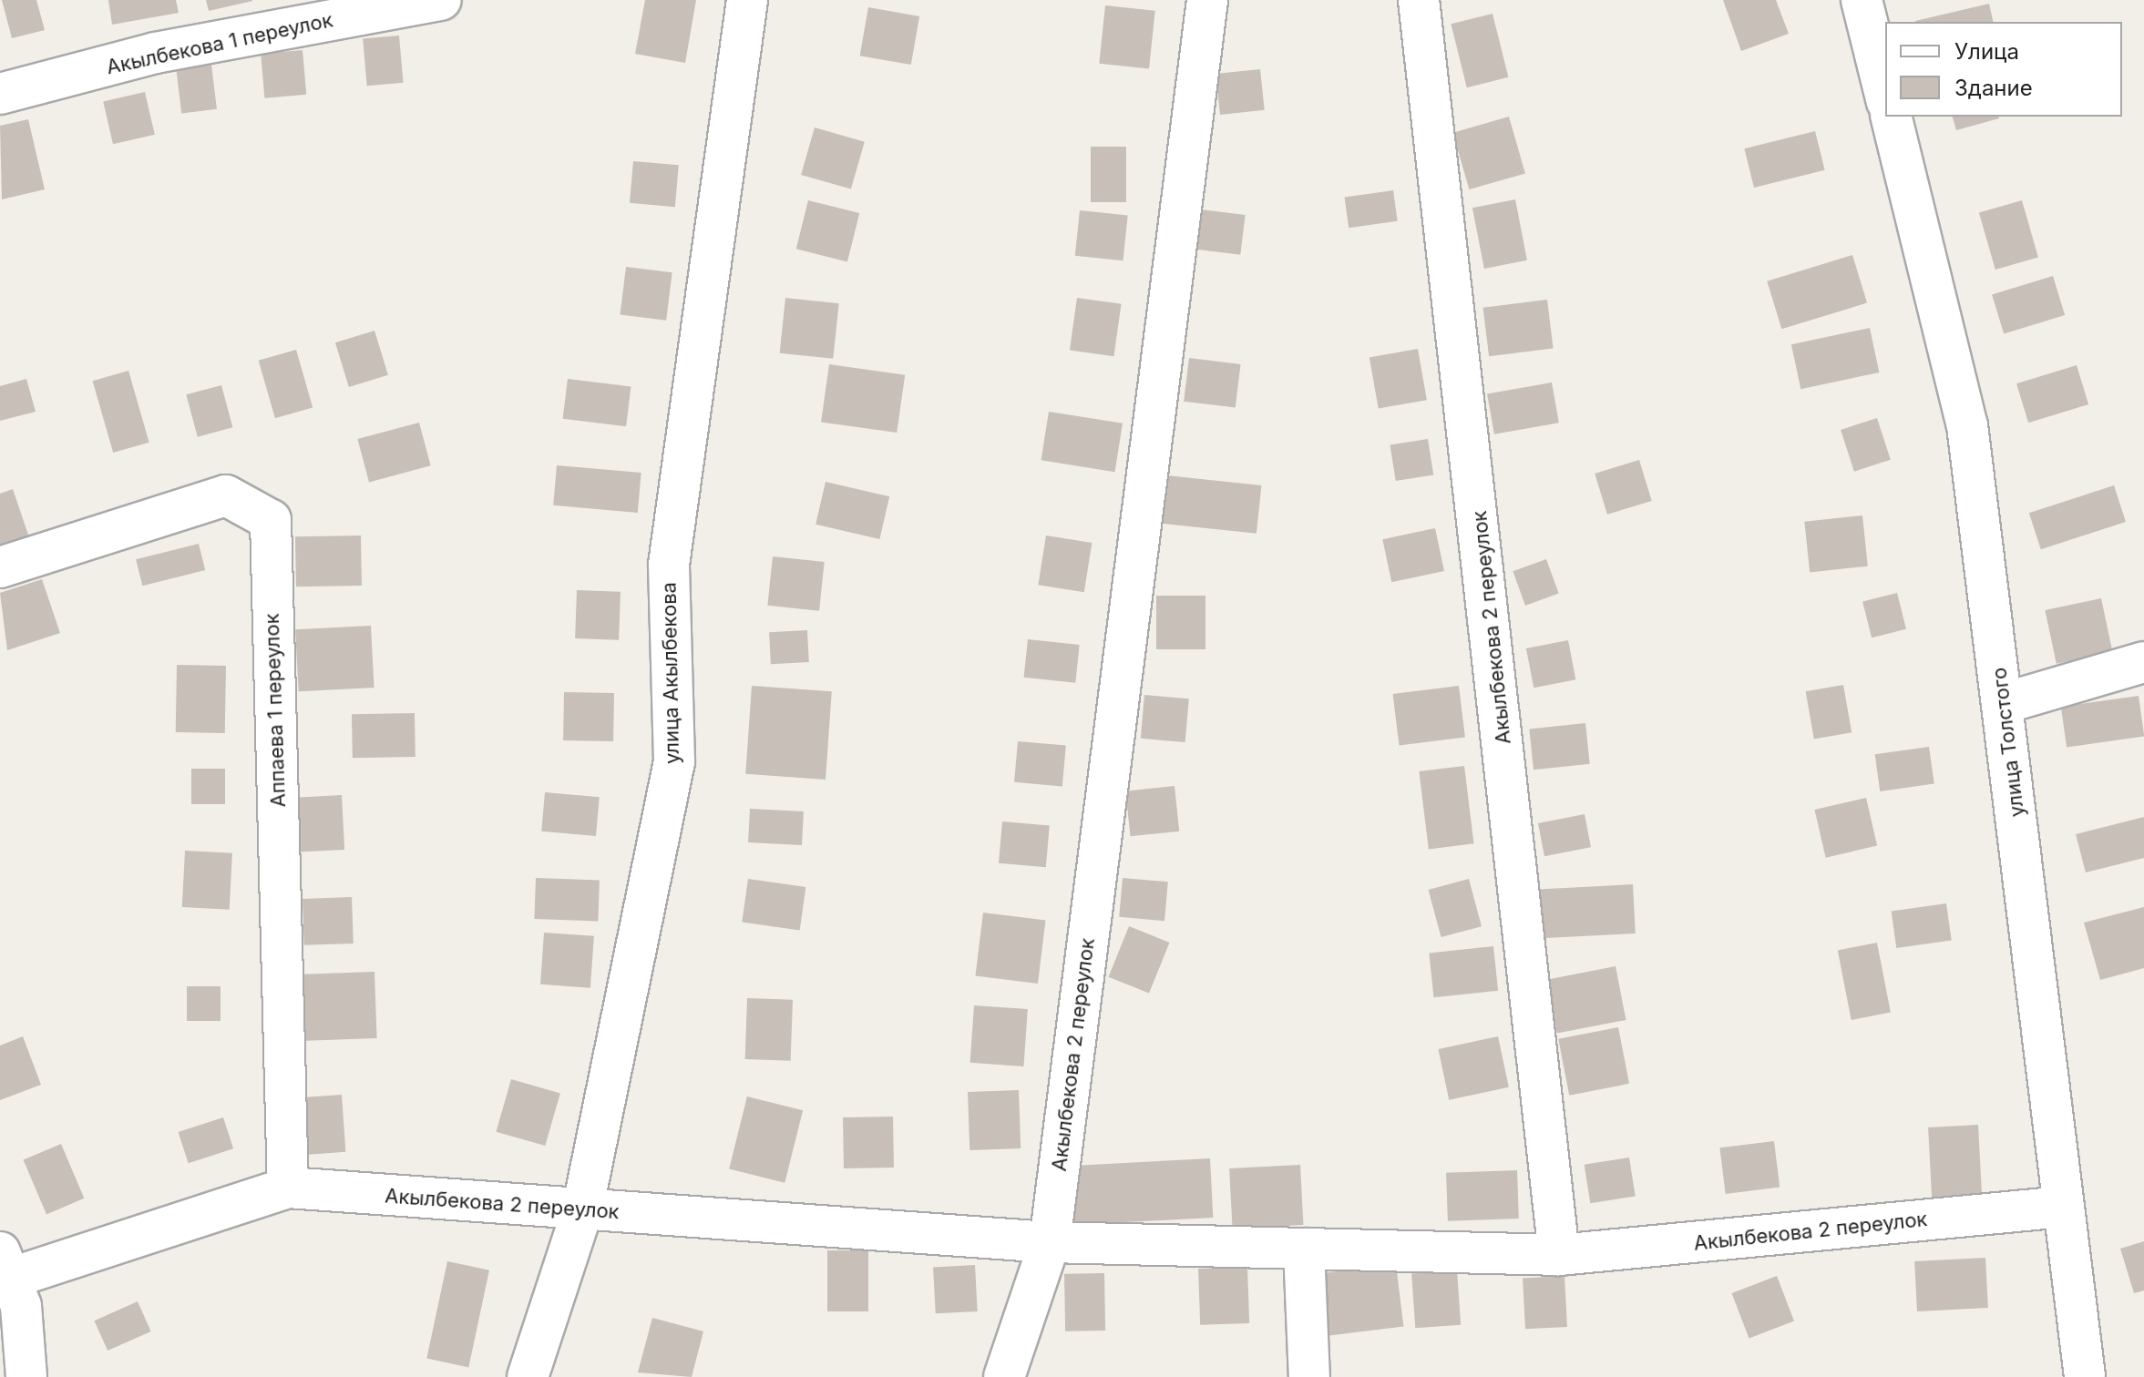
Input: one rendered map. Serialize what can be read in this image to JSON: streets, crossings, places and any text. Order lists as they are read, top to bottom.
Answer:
{
  "streets": {
    "street": [
      "Акылбекова 1 переулок",
      "Акылбекова 2 переулок",
      "улица Акылбекова",
      "Аппаева 1 переулок",
      "улица Толстого"
    ]
  },
  "crossings": [
    ["Акылбекова 2 переулок", "улица Акылбекова"],
    ["Акылбекова 2 переулок", "Аппаева 1 переулок"],
    ["Акылбекова 2 переулок", "улица Толстого"]
  ],
  "legend": ["Улица", "Здание"]
}
